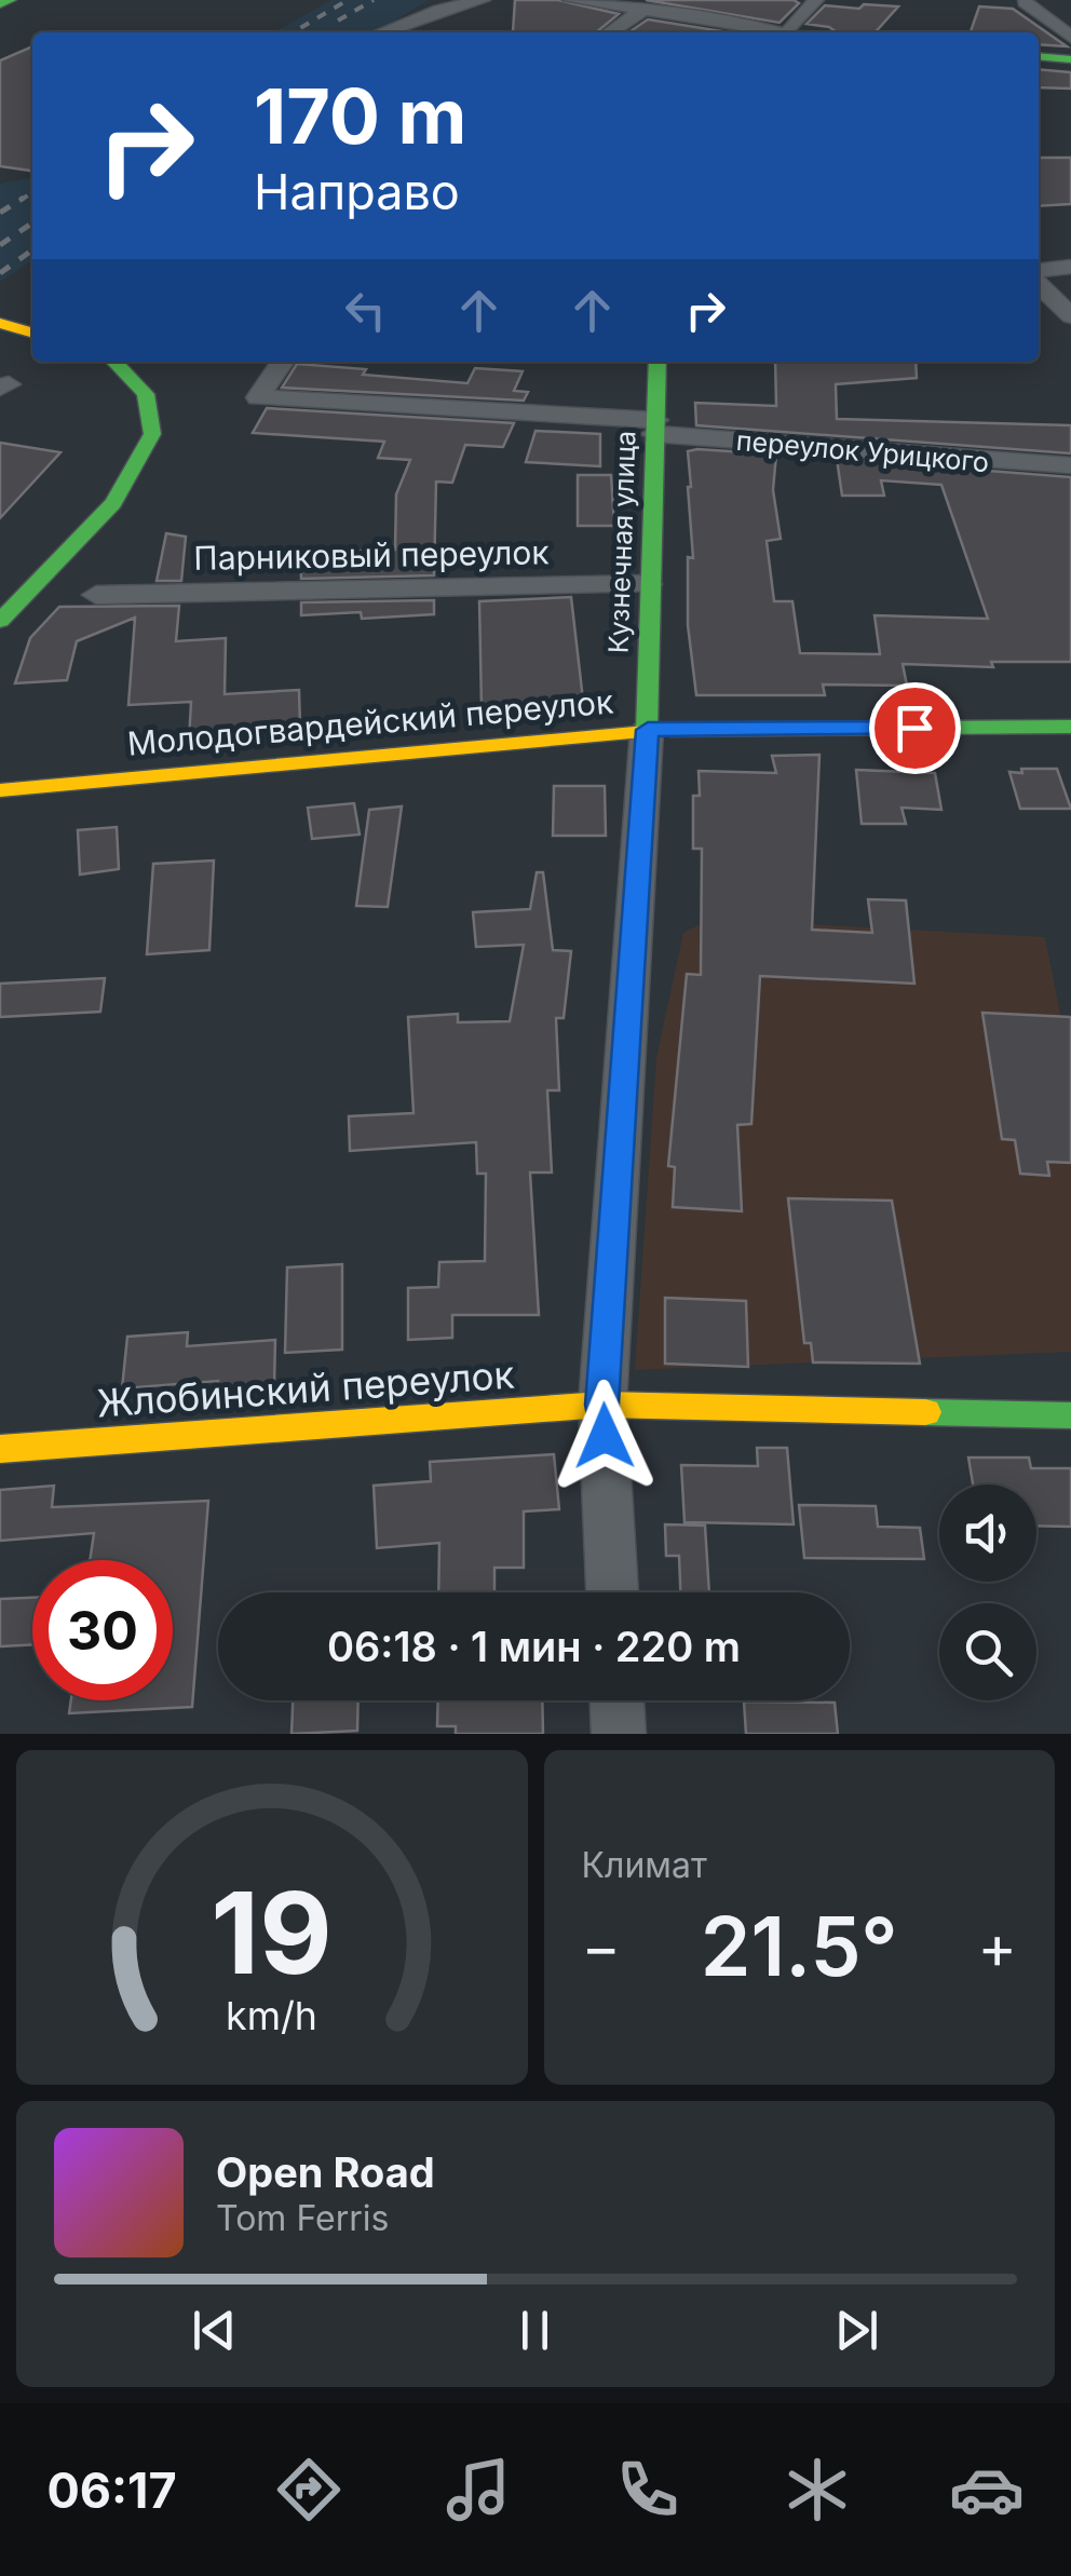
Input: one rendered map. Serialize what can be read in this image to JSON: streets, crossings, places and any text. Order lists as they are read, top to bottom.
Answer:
{
  "streets": {
    "main road": ["Кузнечная улица", "Молодогвардейский переулок", "Жлобинский переулок"],
    "street": ["переулок Урицкого", "Парниковый переулок"]
  },
  "crossings": [
    ["переулок Урицкого", "Кузнечная улица"],
    ["Кузнечная улица", "Парниковый переулок"],
    ["Кузнечная улица", "Молодогвардейский переулок"]
  ],
  "page": {
    "turn": ["170 m", "Направо"],
    "limit": "30",
    "trip": "06:18 · 1 мин · 220 m",
    "tile": "Климат",
    "heat": ["−", "21.5°", "+"],
    "song": ["Open Road", "Tom Ferris"],
    "tabs": "06:17",
    "gauge": ["19", "km/h"]
  }
}
